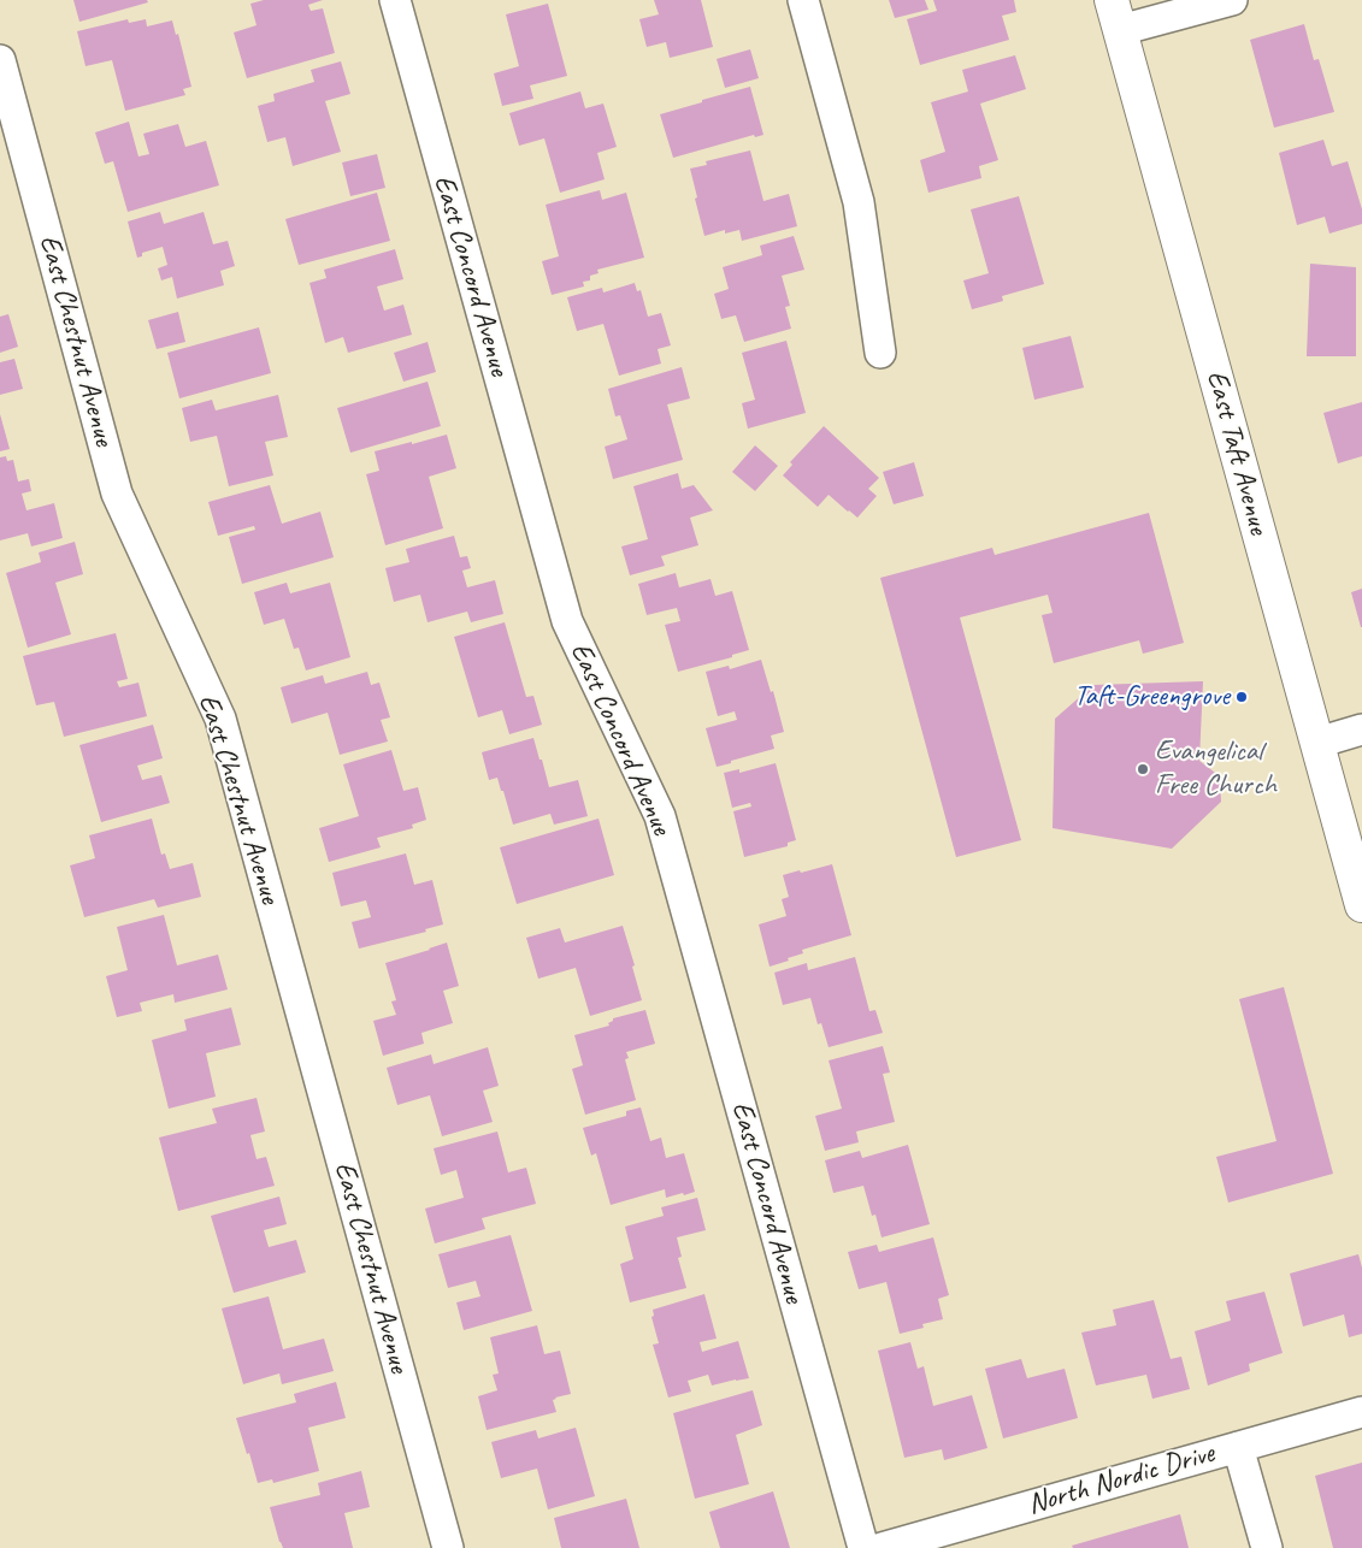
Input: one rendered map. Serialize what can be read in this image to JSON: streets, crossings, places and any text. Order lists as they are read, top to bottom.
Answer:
{
  "streets": {
    "main road": ["East Taft Avenue"],
    "street": ["East Concord Avenue", "East Chestnut Avenue", "North Nordic Drive"]
  },
  "places": ["Taft-Greengrove", "Evangelical Free Church"]
}
